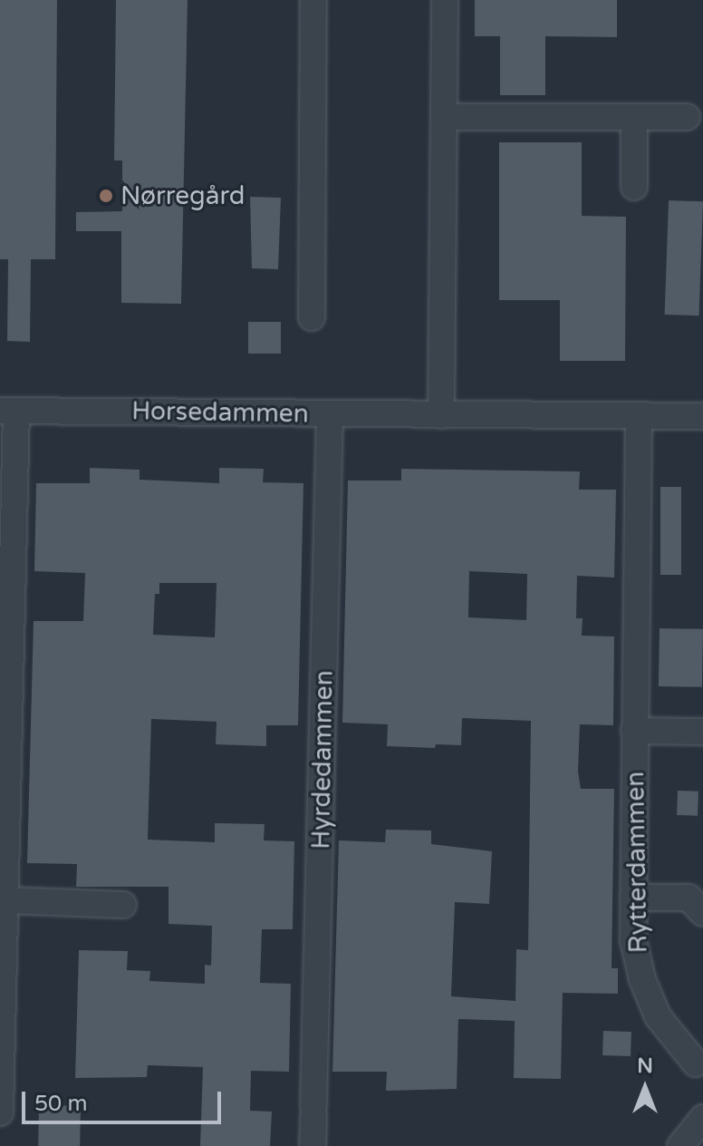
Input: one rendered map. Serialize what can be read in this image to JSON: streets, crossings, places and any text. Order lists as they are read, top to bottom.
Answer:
{
  "streets": {
    "street": ["Horsedammen", "Hyrdedammen", "Rytterdammen"]
  },
  "crossings": [
    ["Horsedammen", "Hyrdedammen"],
    ["Horsedammen", "Rytterdammen"]
  ],
  "places": ["Nørregård"],
  "scale_bar": "50 m",
  "north": "top"
}
